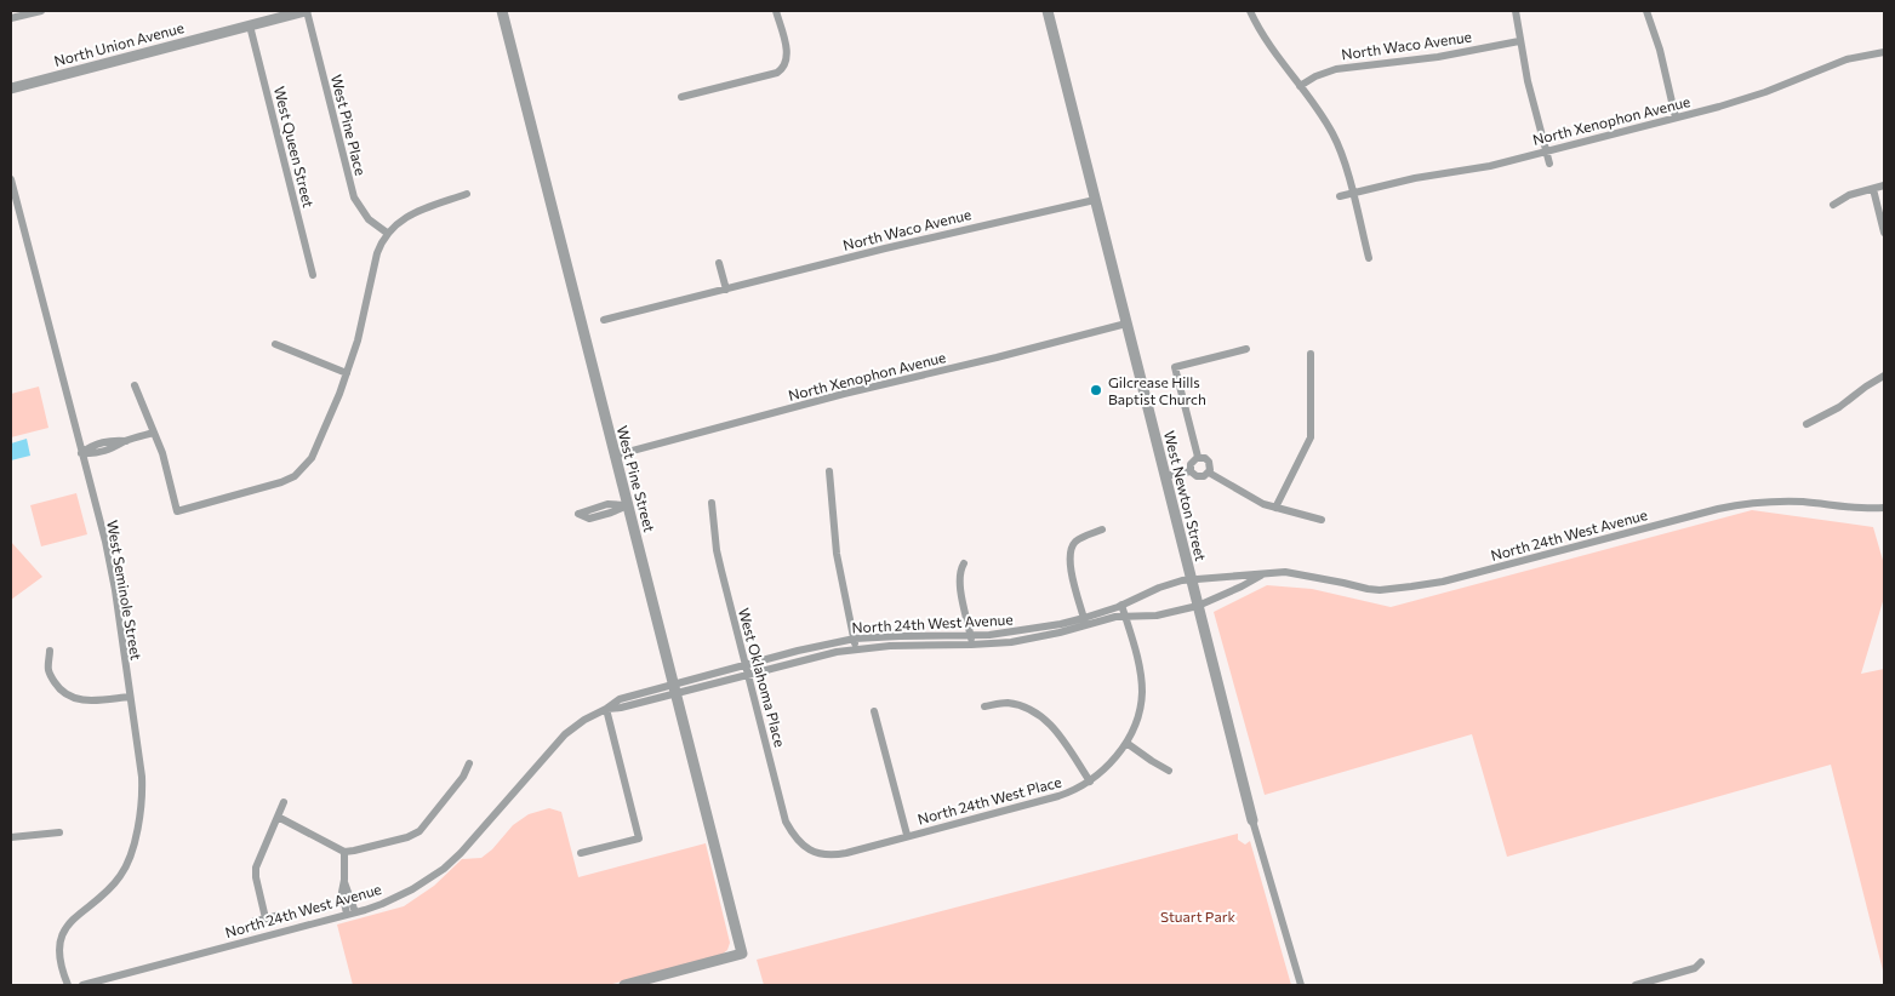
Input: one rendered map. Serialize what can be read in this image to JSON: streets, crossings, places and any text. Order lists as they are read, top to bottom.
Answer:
{
  "streets": {
    "street": [
      "North Union Avenue",
      "North Waco Avenue",
      "North Xenophon Avenue",
      "West Pine Place",
      "West Queen Street",
      "West Pine Street",
      "West Newton Street",
      "North 24th West Avenue",
      "West Seminole Street",
      "West Oklahoma Place",
      "North 24th West Place"
    ]
  },
  "crossings": [
    ["North Union Avenue", "West Pine Place"],
    ["North Union Avenue", "West Queen Street"],
    ["North Waco Avenue", "West Newton Street"],
    ["North Xenophon Avenue", "West Pine Street"],
    ["North Xenophon Avenue", "West Newton Street"],
    ["West Pine Street", "North 24th West Avenue"],
    ["West Newton Street", "North 24th West Avenue"],
    ["North 24th West Avenue", "West Oklahoma Place"],
    ["North 24th West Avenue", "North 24th West Place"],
    ["West Oklahoma Place", "North 24th West Place"]
  ],
  "parks": ["Stuart Park"],
  "places": ["Gilcrease Hills Baptist Church"]
}
